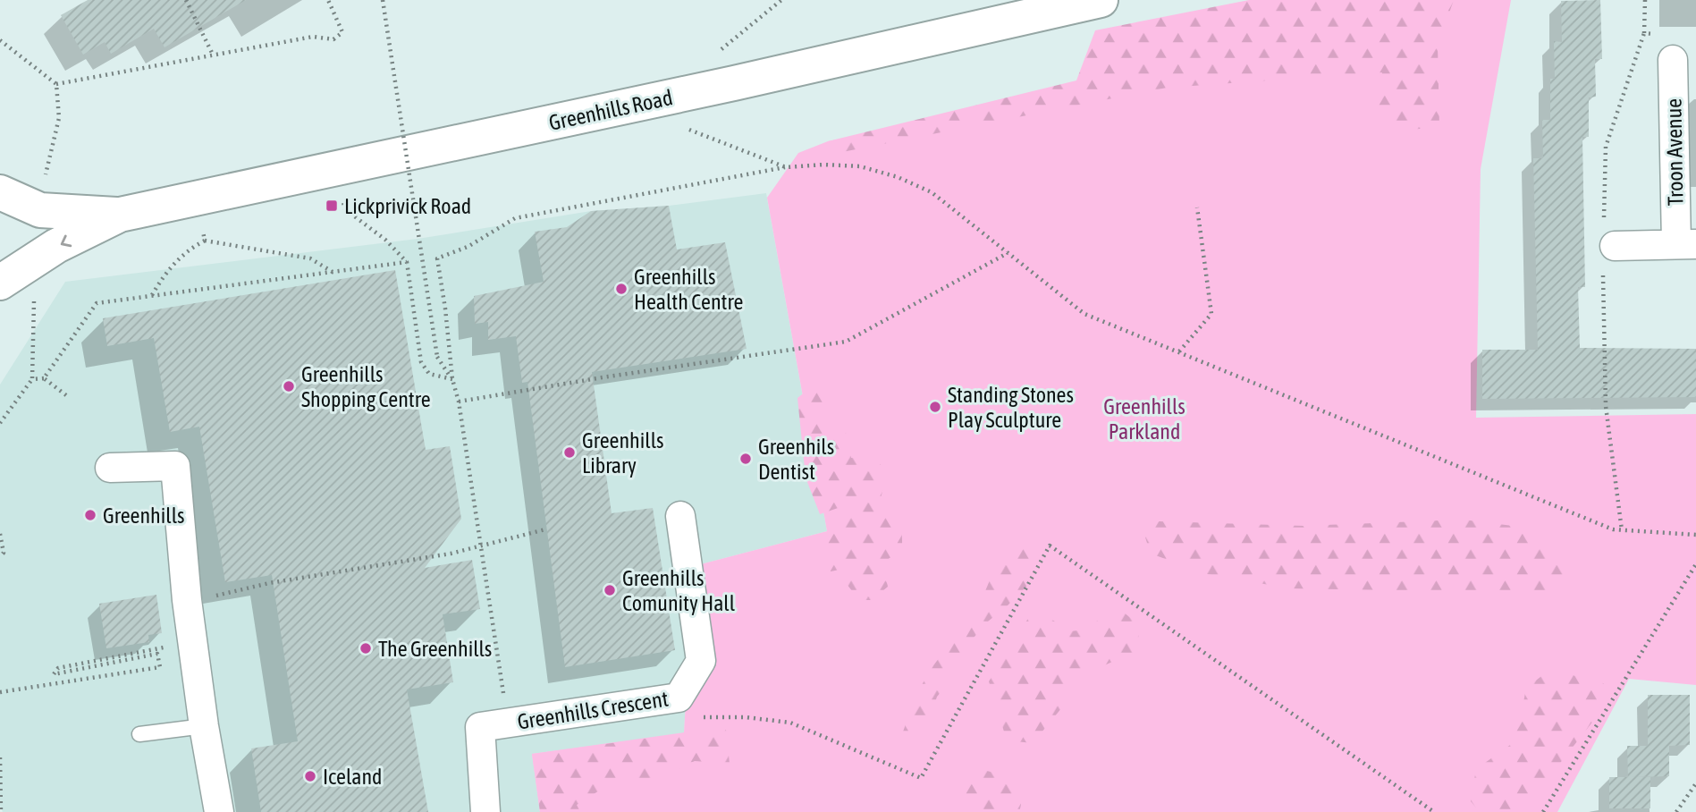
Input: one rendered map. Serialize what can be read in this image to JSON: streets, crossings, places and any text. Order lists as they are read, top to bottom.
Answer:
{
  "streets": {
    "street": ["Greenhills Road", "Troon Avenue", "Greenhills Crescent"]
  },
  "parks": ["Greenhills Parkland"],
  "places": {
    "transit": ["Lickprivick Road"],
    "other": [
      "Greenhills Health Centre",
      "Greenhills Shopping Centre",
      "Standing Stones Play Sculpture",
      "Greenhills Library",
      "Greenhils Dentist",
      "Greenhills",
      "Greenhills Comunity Hall",
      "The Greenhills",
      "Iceland"
    ]
  }
}
